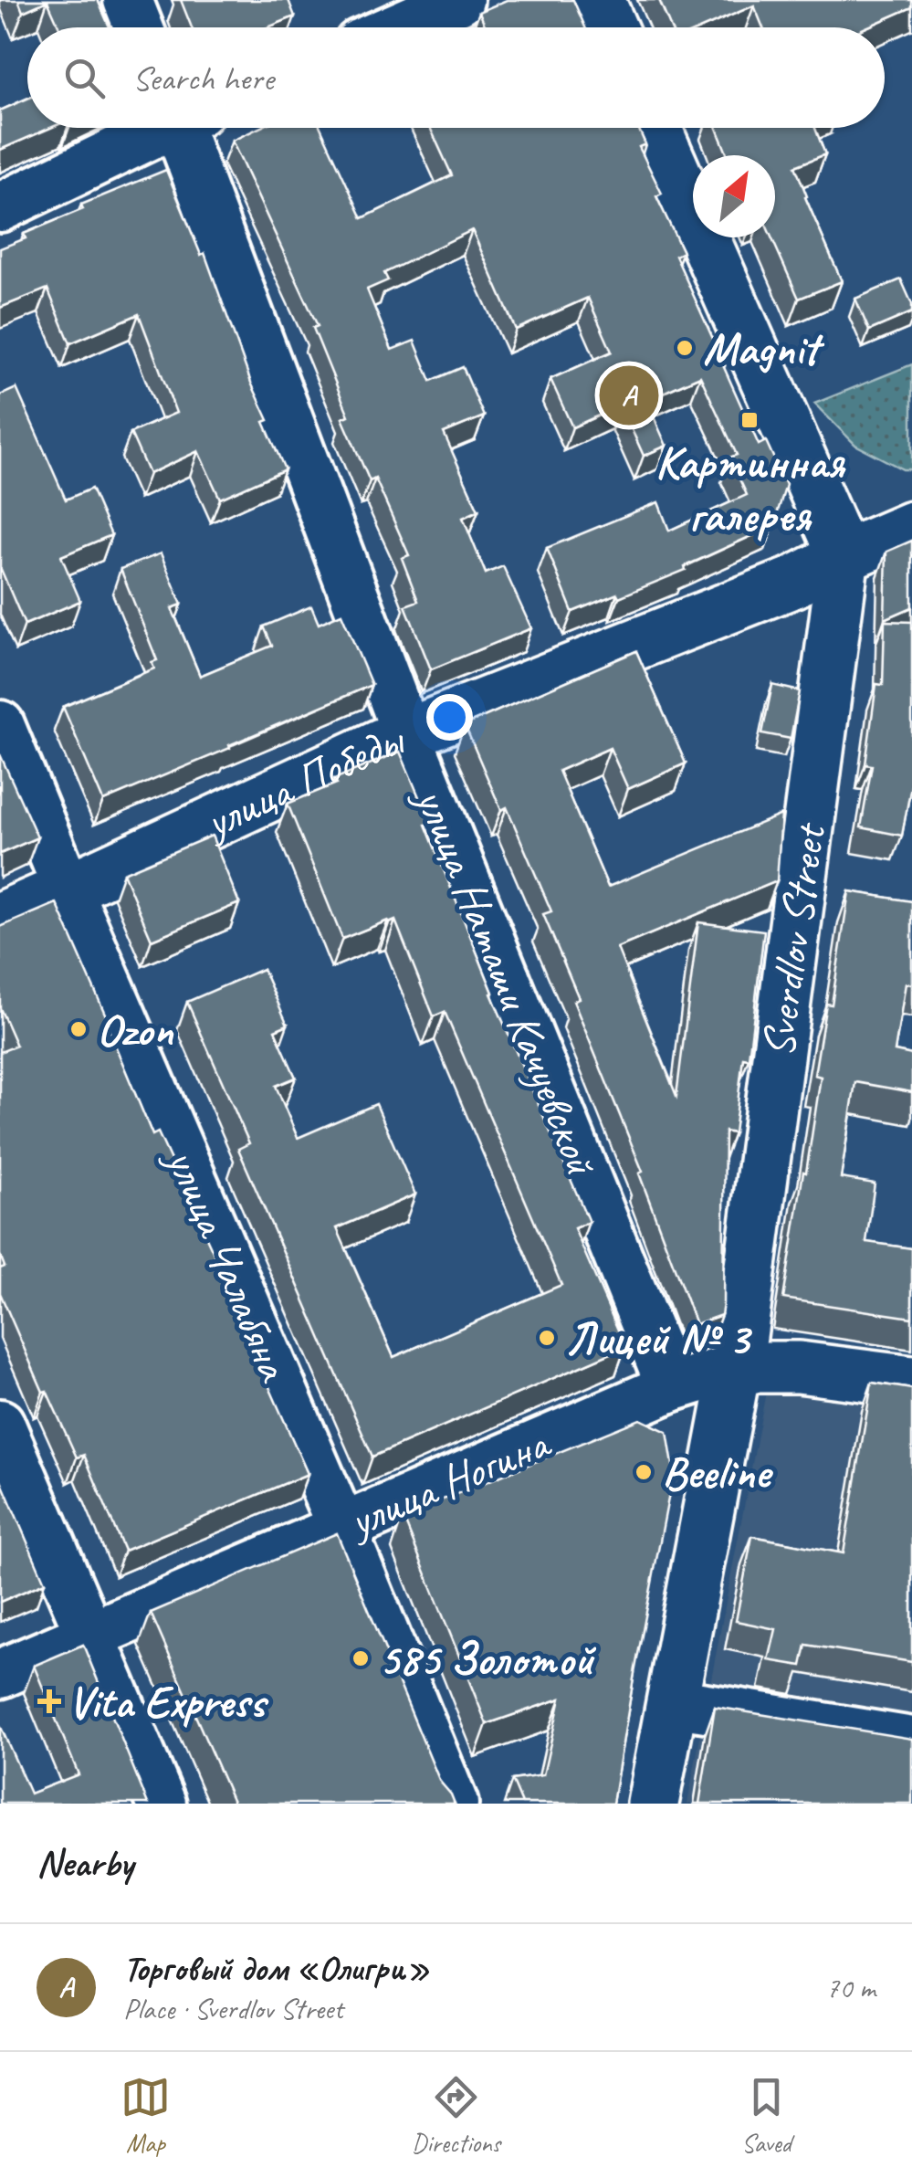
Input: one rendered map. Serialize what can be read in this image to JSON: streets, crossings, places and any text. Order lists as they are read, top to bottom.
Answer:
{
  "streets": {
    "main road": ["улица Победы", "Sverdlov Street", "улица Ногина"],
    "street": ["улица Наташи Качуевской", "улица Чалабяна"]
  },
  "crossings": [
    ["улица Победы", "Sverdlov Street"],
    ["улица Победы", "улица Наташи Качуевской"],
    ["улица Победы", "улица Чалабяна"],
    ["Sverdlov Street", "улица Ногина"],
    ["улица Наташи Качуевской", "улица Ногина"],
    ["улица Чалабяна", "улица Ногина"]
  ],
  "places": {
    "other": [
      "Magnit",
      "Ozon",
      "Лицей № 3",
      "Beeline",
      "585 Золотой"
    ],
    "transit": ["Картинная галерея"],
    "health": ["Vita Express"]
  },
  "north": "top right",
  "page": {
    "search": "Search here",
    "pins": "A",
    "heading": "Nearby",
    "list": [
      {
        "mark": "A",
        "name": "Торговый дом «Олигри»",
        "note": "Place · Sverdlov Street",
        "value": "70 m"
      }
    ],
    "nav": ["Map", "Directions", "Saved"]
  }
}
